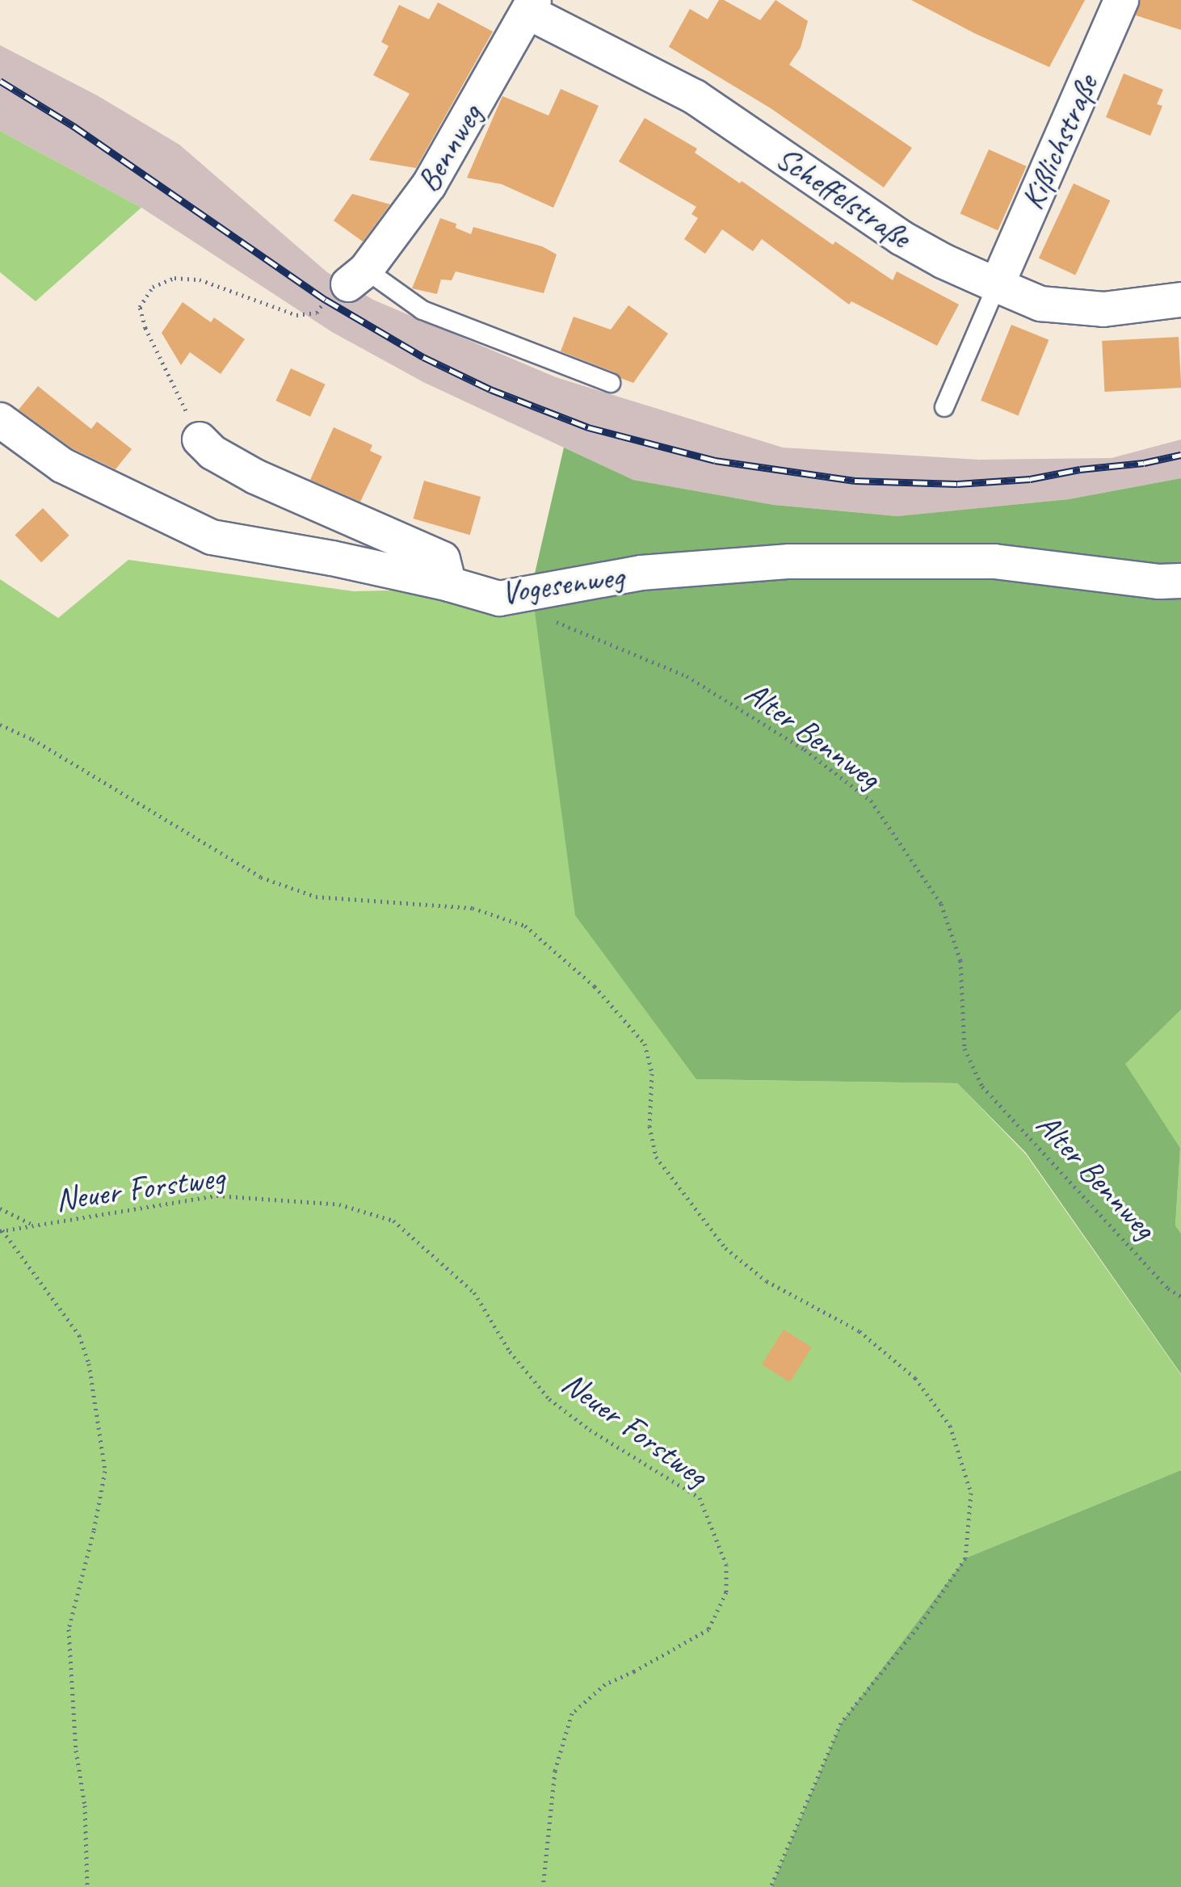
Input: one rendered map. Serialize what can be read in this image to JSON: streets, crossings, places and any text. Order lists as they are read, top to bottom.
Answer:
{
  "streets": {
    "street": [
      "Kißlichstraße",
      "Bennweg",
      "Scheffelstraße",
      "Vogesenweg"
    ],
    "path": ["Alter Bennweg", "Neuer Forstweg"]
  },
  "crossings": [
    ["Kißlichstraße", "Scheffelstraße"],
    ["Bennweg", "Scheffelstraße"]
  ]
}
